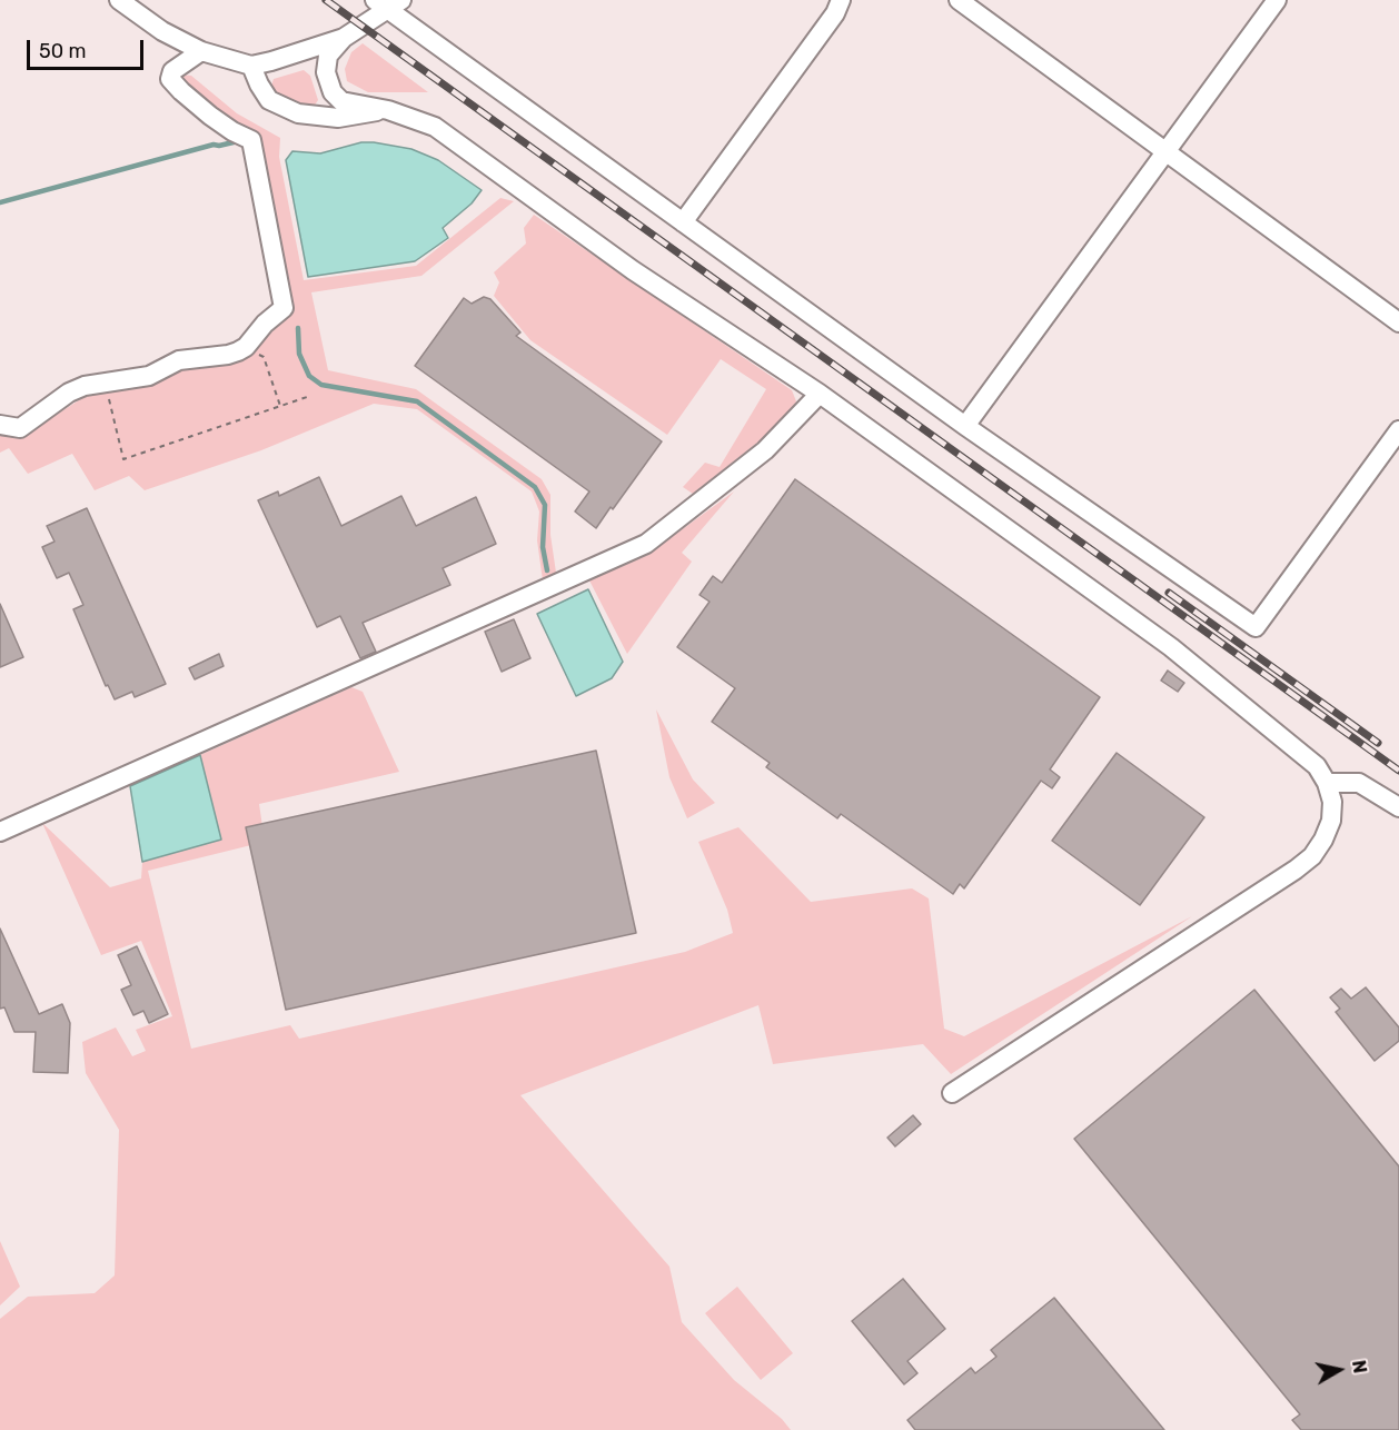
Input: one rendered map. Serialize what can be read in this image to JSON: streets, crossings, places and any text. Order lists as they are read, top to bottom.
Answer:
{
  "scale_bar": "50 m",
  "north": "right"
}
